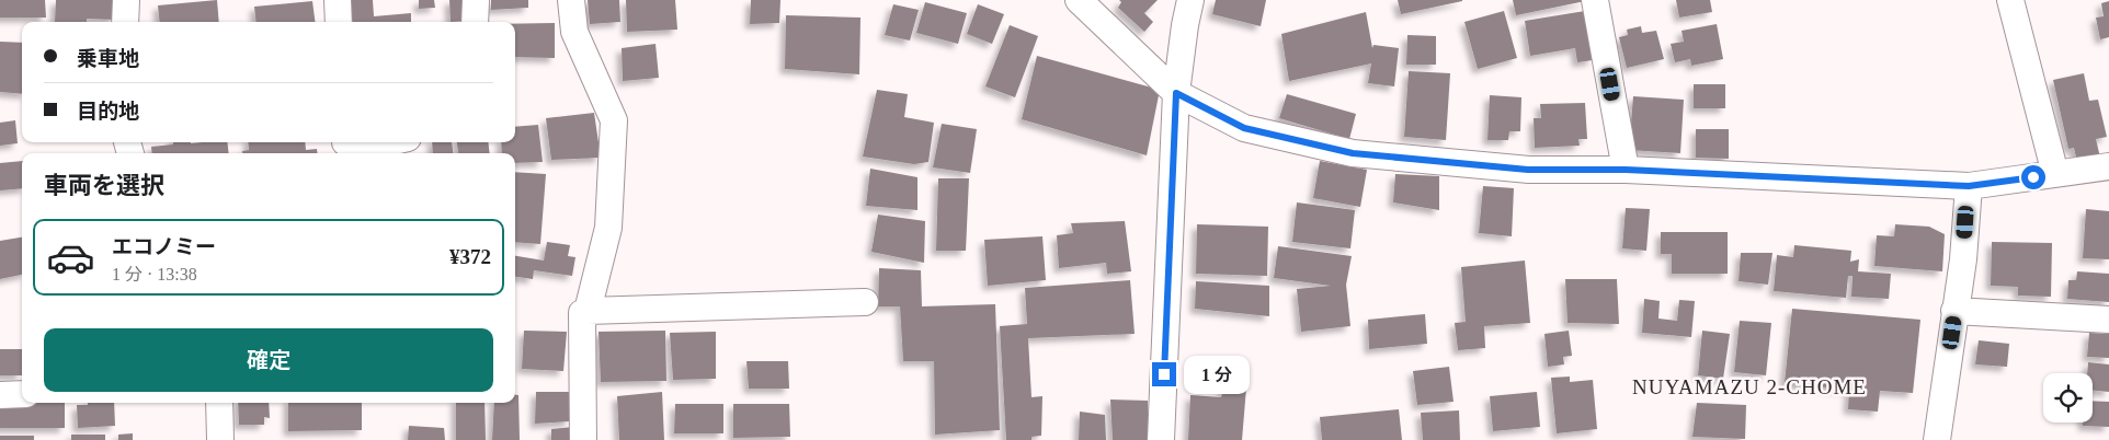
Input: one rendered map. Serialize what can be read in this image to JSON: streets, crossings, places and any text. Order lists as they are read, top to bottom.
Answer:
{
  "districts": ["NUYAMAZU 2-CHOME"],
  "page": {
    "banner": ["乗車地", "目的地"],
    "heading": "車両を選択",
    "list": [
      {
        "name": "エコノミー",
        "note": "1 分 · 13:38",
        "value": "¥372"
      }
    ],
    "buttons": "確定",
    "bubble": "1 分"
  }
}
